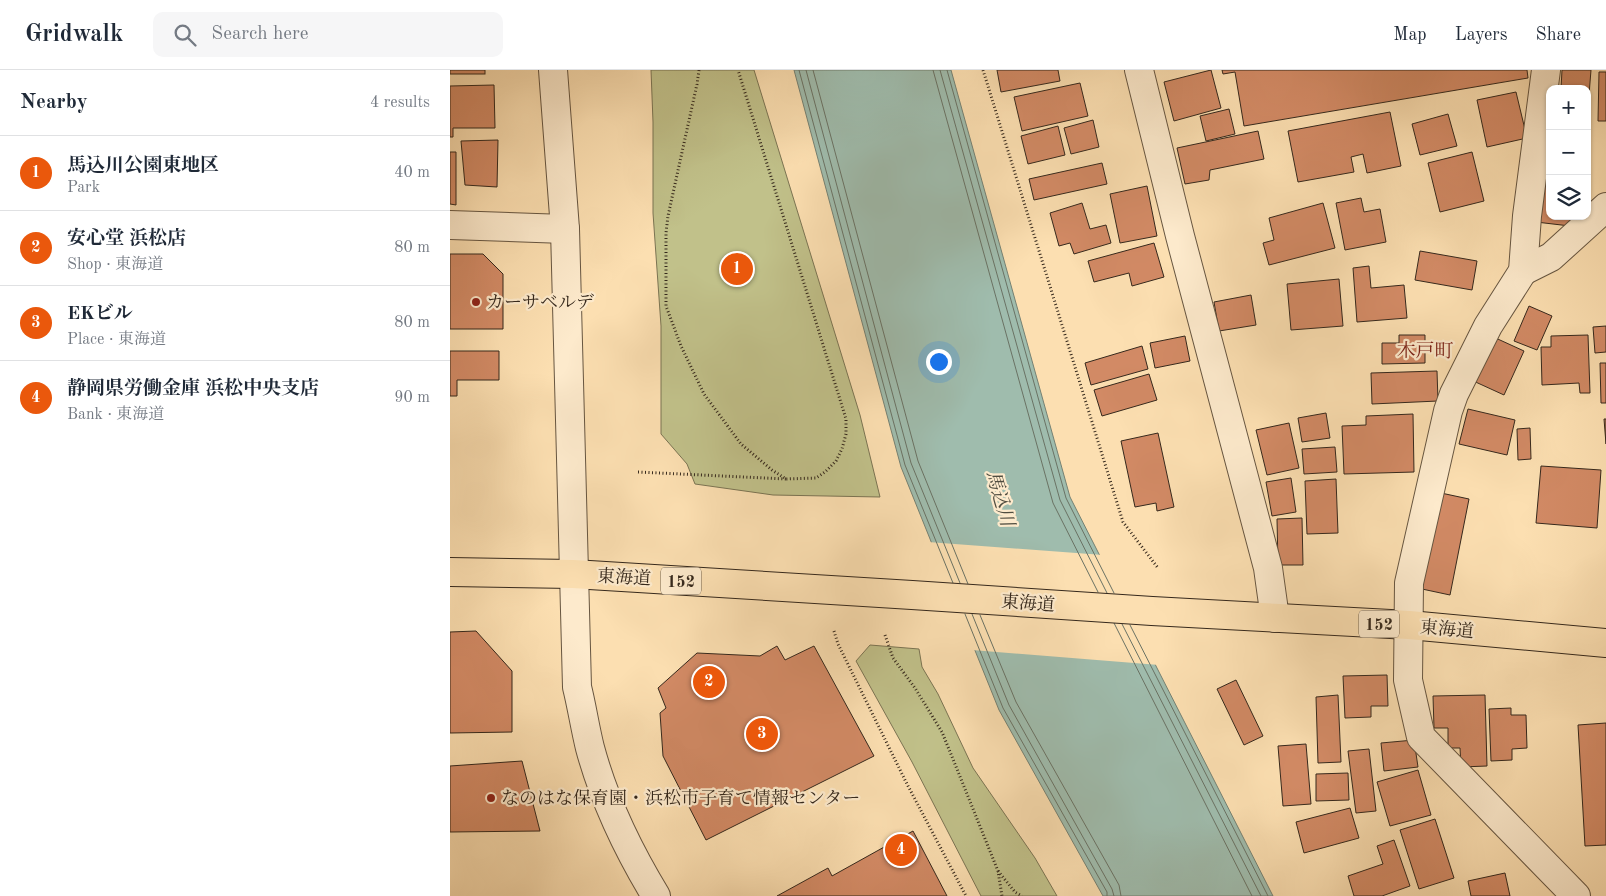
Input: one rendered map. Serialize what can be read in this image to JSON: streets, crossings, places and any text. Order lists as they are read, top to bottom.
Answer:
{
  "streets": {
    "highway": ["東海道", "152"]
  },
  "districts": ["木戸町"],
  "water": ["馬込川"],
  "places": ["カーサベルデ", "なのはな保育園・浜松市子育て情報センター"],
  "page": {
    "header": "Gridwalk",
    "search": "Search here",
    "nav": ["Map", "Layers", "Share"],
    "heading": ["Nearby", "4 results"],
    "map_buttons": ["+", "−"],
    "list": [
      {
        "mark": "1",
        "name": "馬込川公園東地区",
        "note": "Park",
        "value": "40 m"
      },
      {
        "mark": "2",
        "name": "安心堂 浜松店",
        "note": "Shop · 東海道",
        "value": "80 m"
      },
      {
        "mark": "3",
        "name": "EKビル",
        "note": "Place · 東海道",
        "value": "80 m"
      },
      {
        "mark": "4",
        "name": "静岡県労働金庫 浜松中央支店",
        "note": "Bank · 東海道",
        "value": "90 m"
      }
    ],
    "pins": [
      "1",
      "2",
      "3",
      "4"
    ]
  }
}
